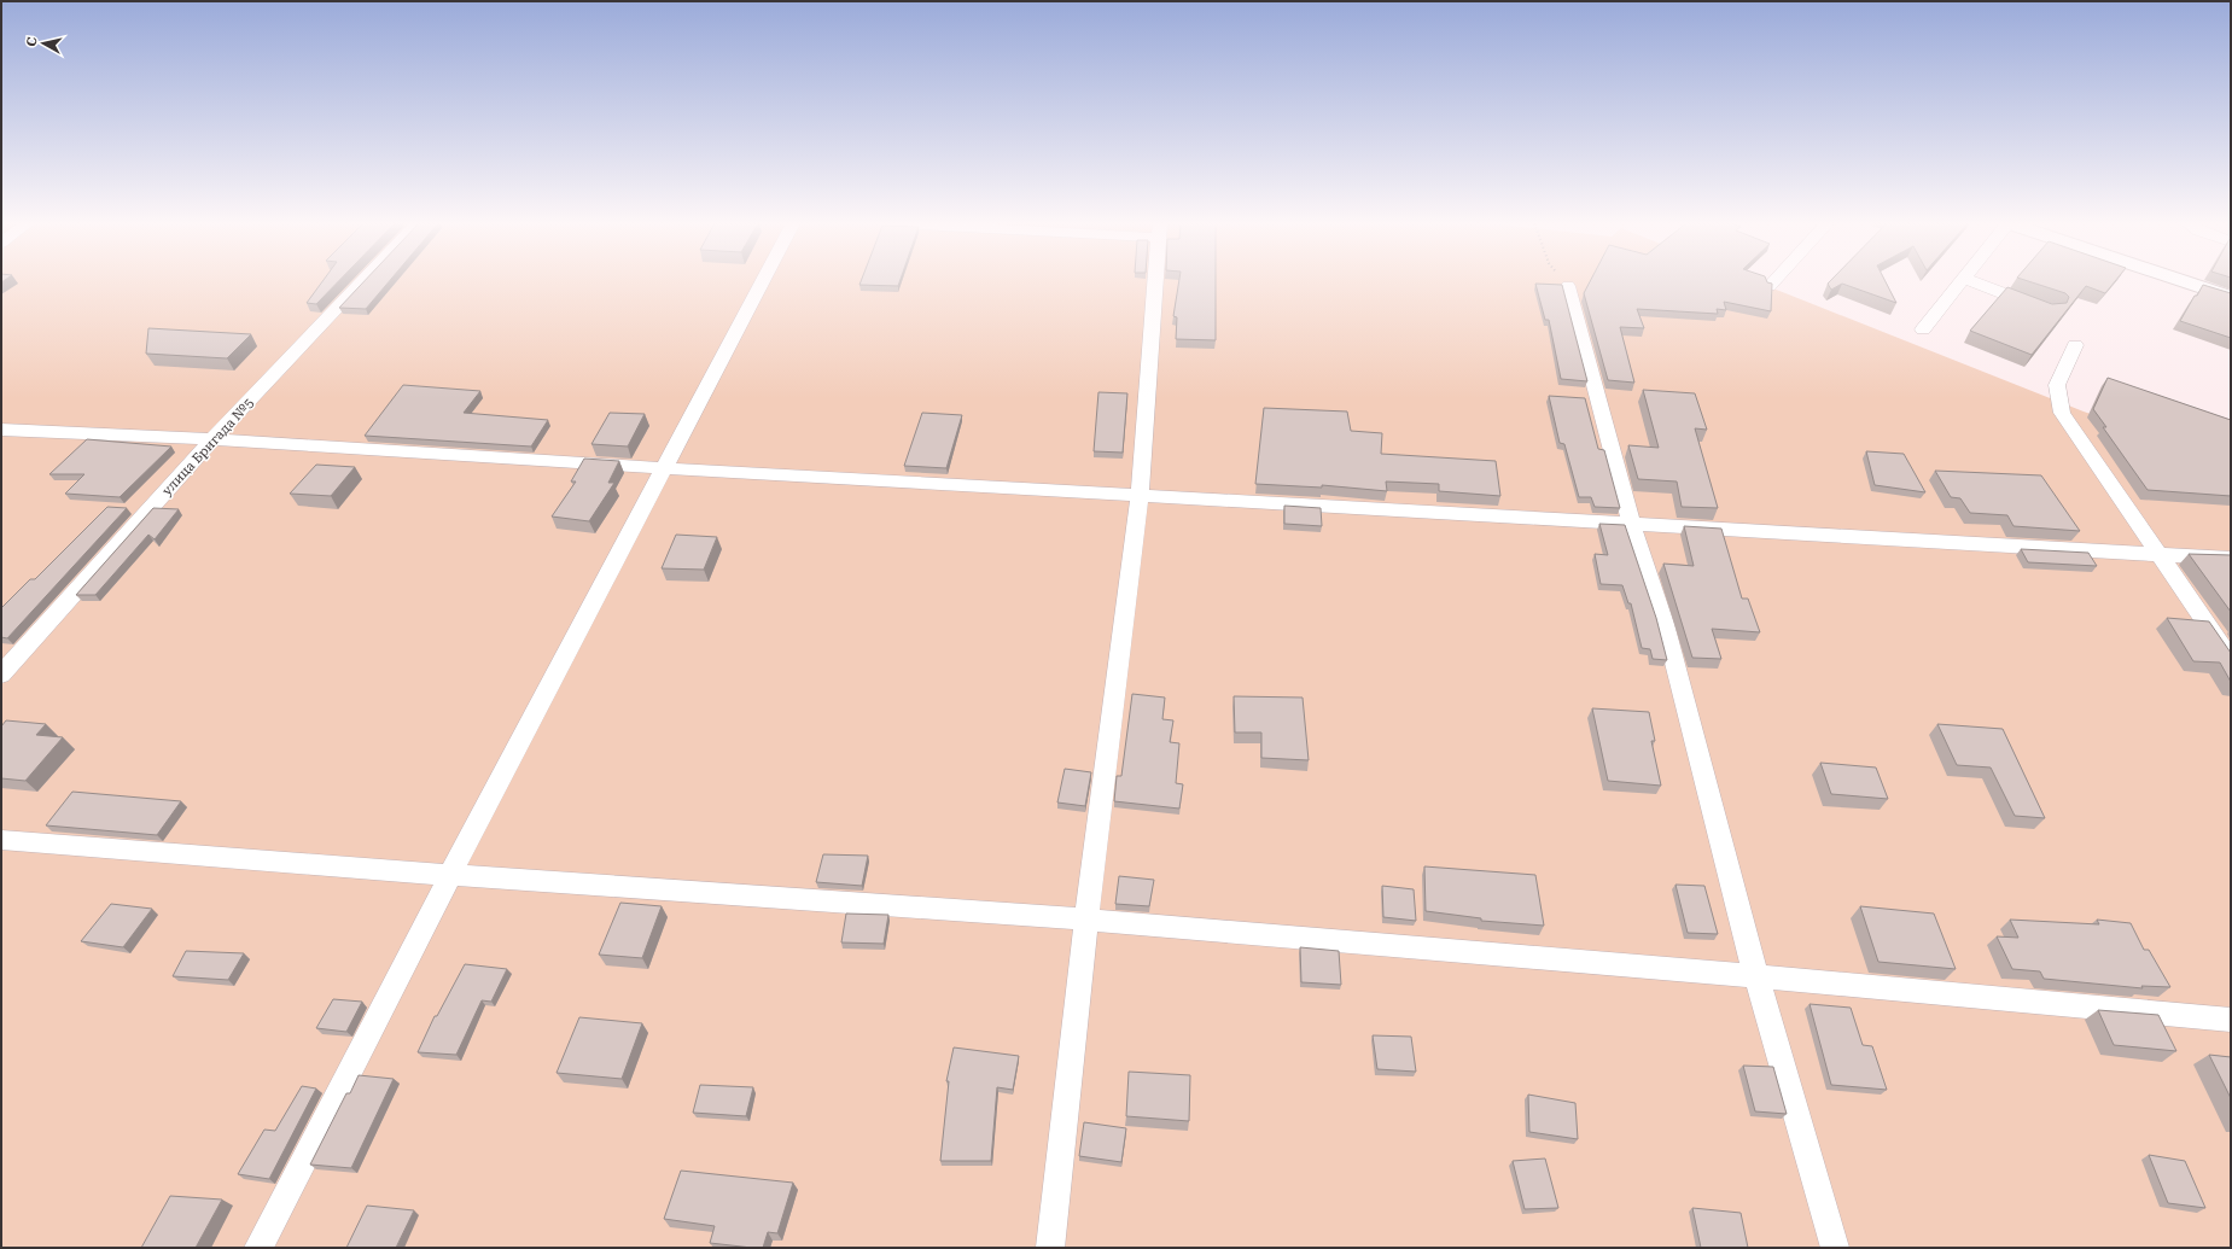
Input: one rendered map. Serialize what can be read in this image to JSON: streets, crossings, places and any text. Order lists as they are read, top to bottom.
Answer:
{
  "streets": {
    "lane": ["улица Бригада №5"]
  },
  "north": "left"
}
